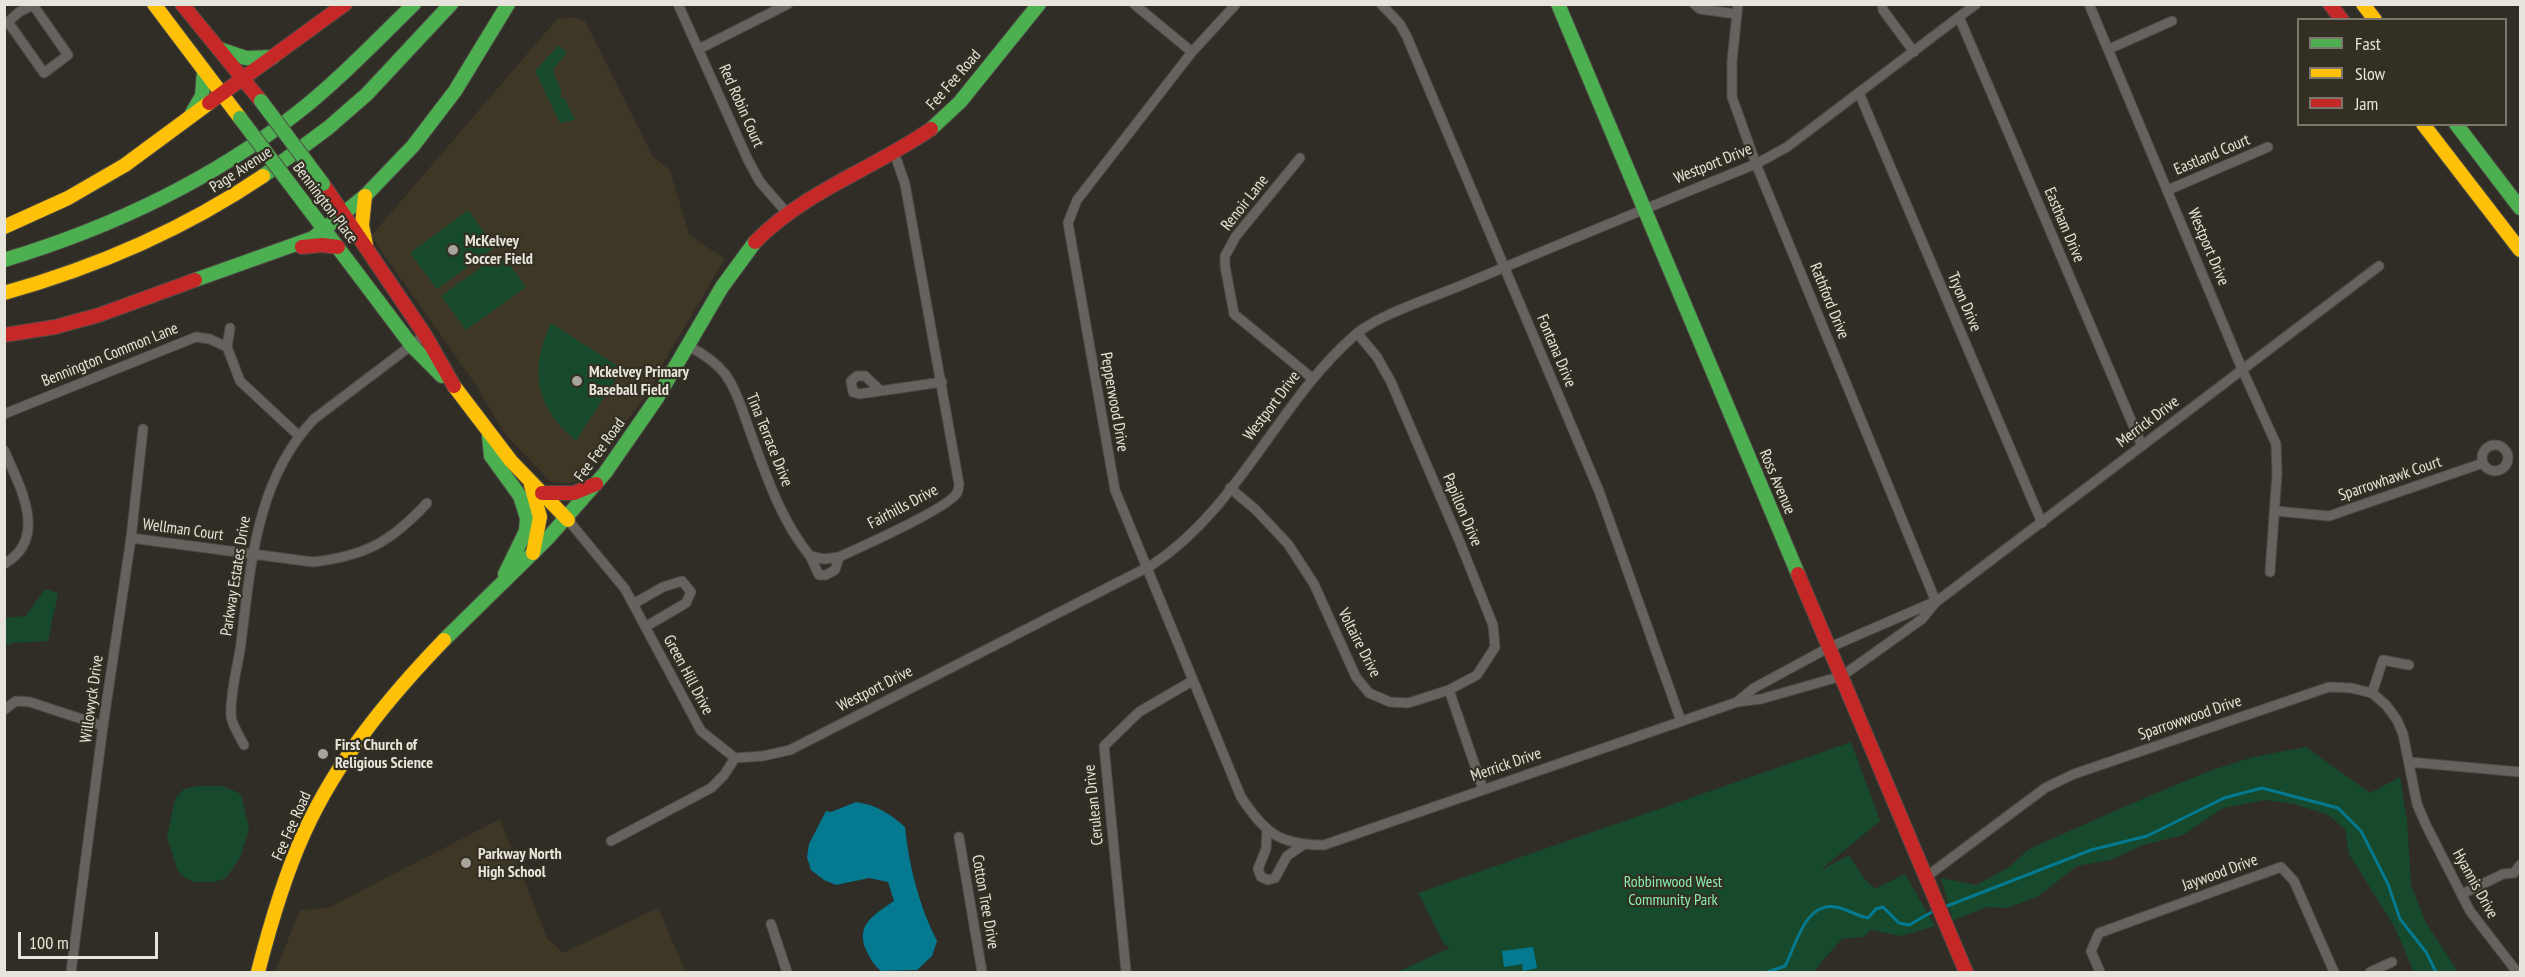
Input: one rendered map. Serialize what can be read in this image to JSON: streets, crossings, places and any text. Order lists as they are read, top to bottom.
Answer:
{
  "streets": {
    "main road": [
      "Fee Fee Road",
      "Page Avenue",
      "Bennington Place",
      "Ross Avenue"
    ],
    "street": [
      "Red Robin Court",
      "Eastland Court",
      "Westport Drive",
      "Renoir Lane",
      "Eastham Drive",
      "Rathford Drive",
      "Tryon Drive",
      "Fontana Drive",
      "Bennington Common Lane",
      "Pepperwood Drive",
      "Merrick Drive",
      "Tina Terrace Drive",
      "Sparrowhawk Court",
      "Fairhills Drive",
      "Papillon Drive",
      "Wellman Court",
      "Parkway Estates Drive",
      "Voltaire Drive",
      "Green Hill Drive",
      "Willowyck Drive",
      "Sparrowwood Drive",
      "Cerulean Drive",
      "Jaywood Drive",
      "Hyannis Drive",
      "Cotton Tree Drive"
    ]
  },
  "crossings": [
    ["Fee Fee Road", "Red Robin Court"],
    ["Fee Fee Road", "Bennington Place"],
    ["Fee Fee Road", "Tina Terrace Drive"],
    ["Fee Fee Road", "Fairhills Drive"],
    ["Fee Fee Road", "Green Hill Drive"],
    ["Eastland Court", "Westport Drive"],
    ["Westport Drive", "Renoir Lane"],
    ["Westport Drive", "Eastham Drive"],
    ["Westport Drive", "Rathford Drive"],
    ["Westport Drive", "Tryon Drive"],
    ["Westport Drive", "Fontana Drive"],
    ["Westport Drive", "Pepperwood Drive"],
    ["Westport Drive", "Merrick Drive"],
    ["Westport Drive", "Ross Avenue"],
    ["Westport Drive", "Papillon Drive"],
    ["Westport Drive", "Voltaire Drive"],
    ["Westport Drive", "Green Hill Drive"],
    ["Bennington Place", "Parkway Estates Drive"],
    ["Bennington Place", "Green Hill Drive"],
    ["Eastham Drive", "Merrick Drive"],
    ["Rathford Drive", "Merrick Drive"],
    ["Tryon Drive", "Merrick Drive"],
    ["Fontana Drive", "Merrick Drive"],
    ["Pepperwood Drive", "Merrick Drive"],
    ["Pepperwood Drive", "Cerulean Drive"],
    ["Merrick Drive", "Ross Avenue"],
    ["Tina Terrace Drive", "Fairhills Drive"],
    ["Ross Avenue", "Sparrowwood Drive"],
    ["Papillon Drive", "Voltaire Drive"],
    ["Wellman Court", "Parkway Estates Drive"],
    ["Wellman Court", "Willowyck Drive"]
  ],
  "parks": ["Robbinwood West Community Park"],
  "places": [
    "McKelvey Soccer Field",
    "Mckelvey Primary Baseball Field",
    "First Church of Religious Science",
    "Parkway North High School"
  ],
  "legend": ["Fast", "Slow", "Jam"],
  "scale_bar": "100 m"
}
